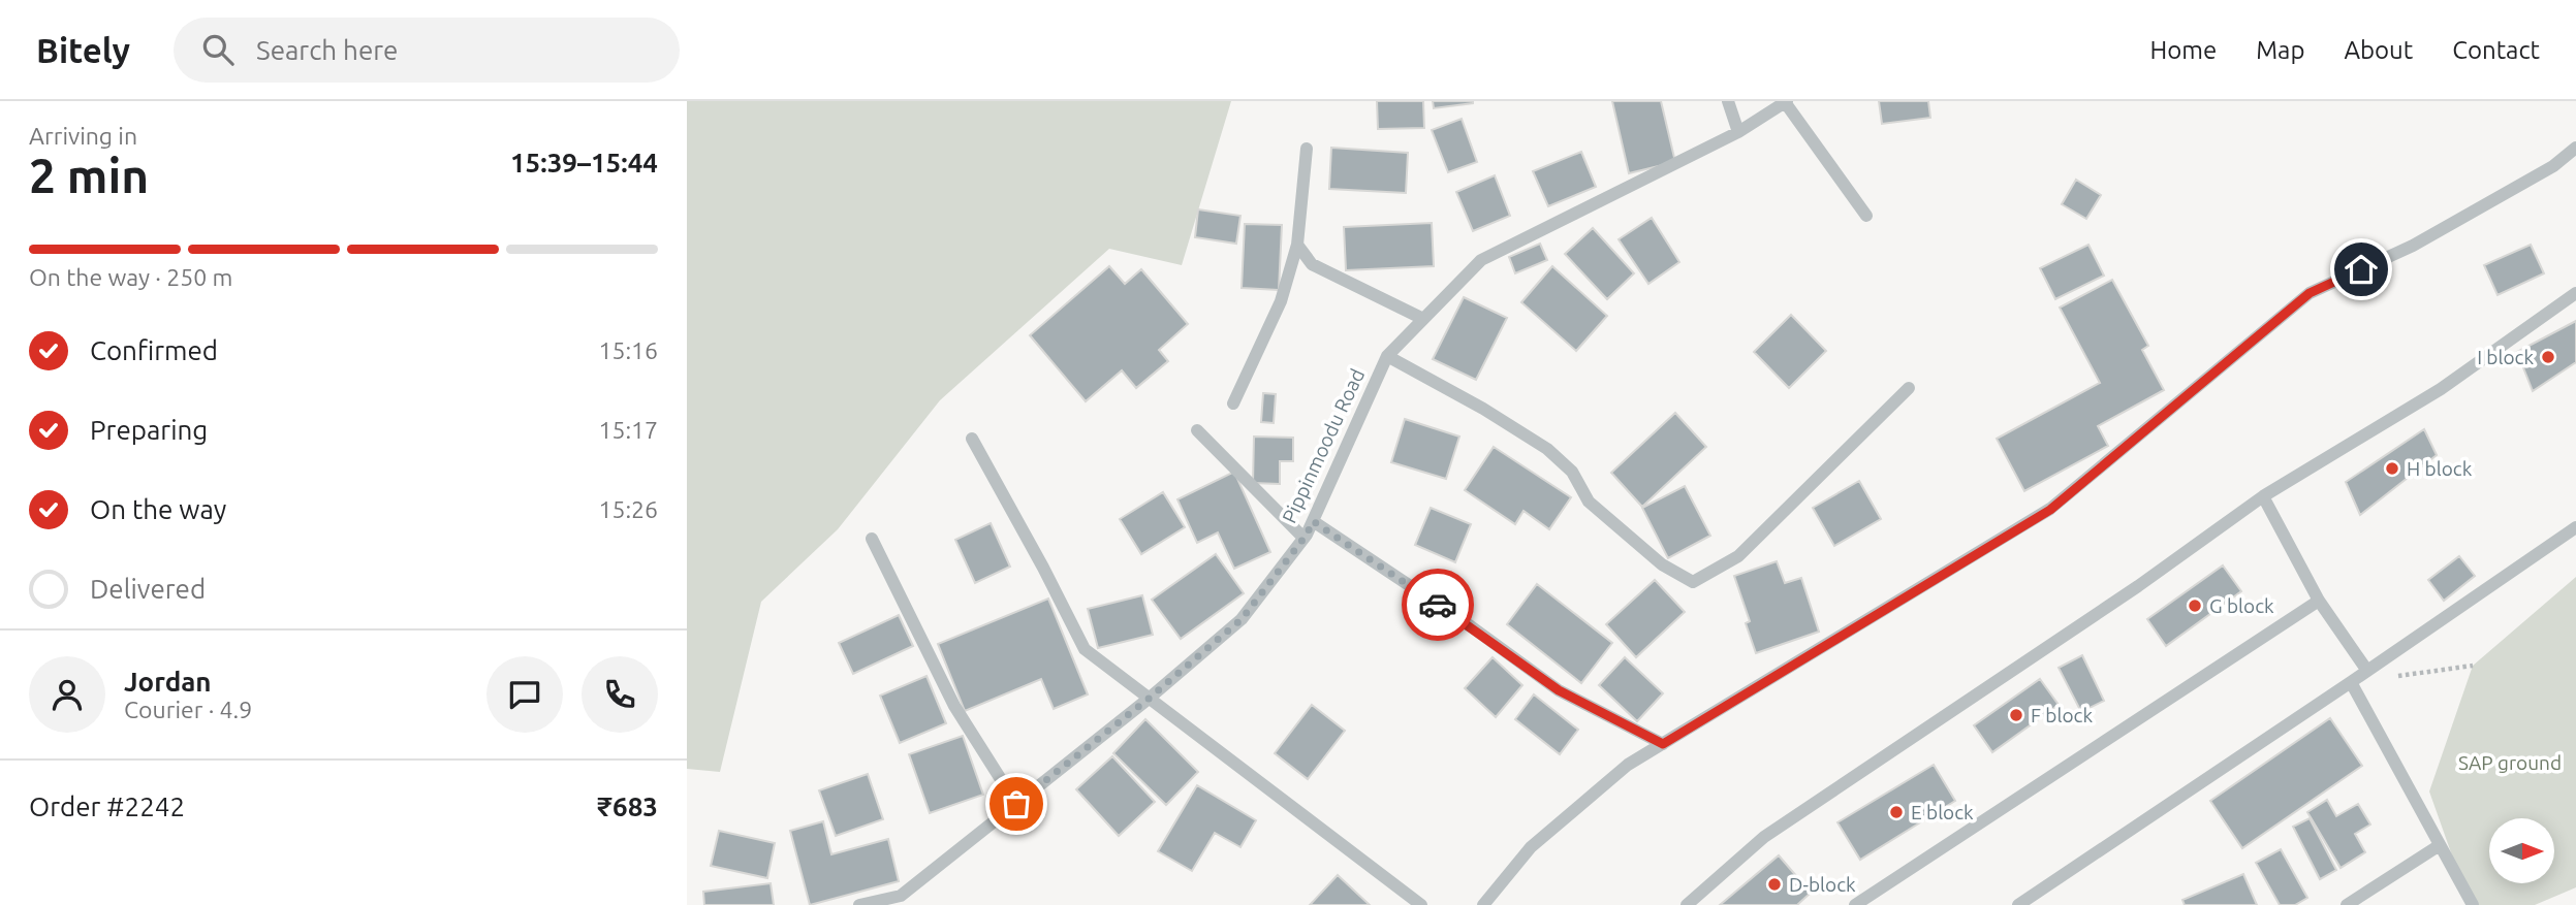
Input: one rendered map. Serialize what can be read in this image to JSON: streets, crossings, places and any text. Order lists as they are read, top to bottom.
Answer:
{
  "streets": {
    "street": ["Pippinmoodu Road"]
  },
  "parks": ["SAP ground"],
  "places": [
    "I block",
    "H block",
    "G block",
    "F block",
    "E block",
    "D-block"
  ],
  "north": "right",
  "page": {
    "header": "Bitely",
    "search": "Search here",
    "nav": [
      "Home",
      "Map",
      "About",
      "Contact"
    ],
    "heading": ["2 min", "Arriving in", "15:39–15:44"],
    "panel": [
      "Jordan",
      "Courier · 4.9",
      "Order #2242",
      "₹683"
    ],
    "bar": "On the way · 250 m",
    "list": [
      ["Confirmed", "15:16"],
      ["Preparing", "15:17"],
      ["On the way", "15:26"],
      "Delivered"
    ]
  }
}
